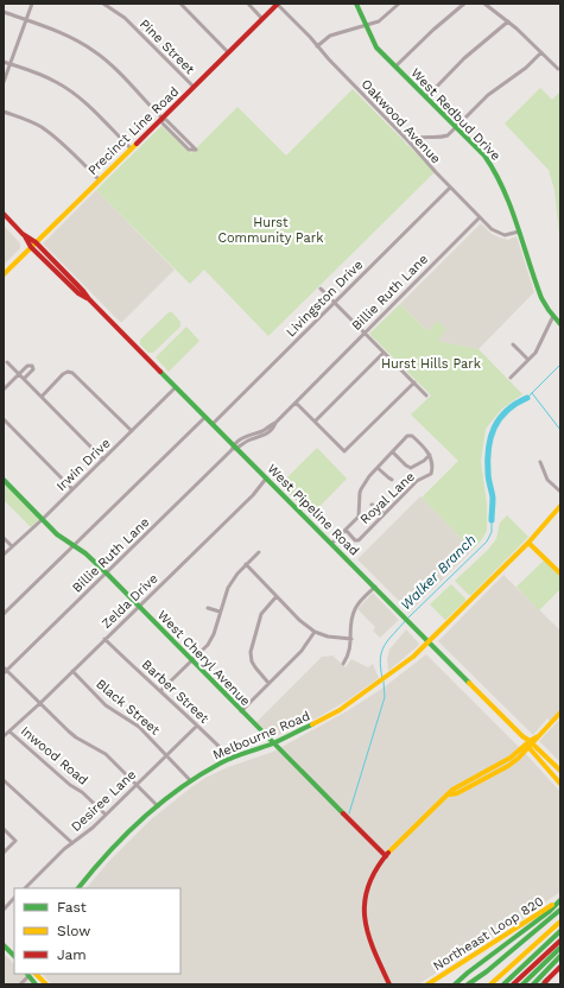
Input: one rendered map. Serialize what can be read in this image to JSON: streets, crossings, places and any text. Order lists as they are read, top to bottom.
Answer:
{
  "streets": {
    "main road": [
      "West Redbud Drive",
      "Precinct Line Road",
      "West Pipeline Road",
      "West Cheryl Avenue",
      "Melbourne Road",
      "Northeast Loop 820"
    ],
    "street": [
      "Pine Street",
      "Oakwood Avenue",
      "Billie Ruth Lane",
      "Livingston Drive",
      "Irwin Drive",
      "Royal Lane",
      "Zelda Drive",
      "Barber Street",
      "Black Street",
      "Inwood Road",
      "Desiree Lane"
    ]
  },
  "crossings": [
    ["Pine Street", "Precinct Line Road"],
    ["West Redbud Drive", "Oakwood Avenue"],
    ["Oakwood Avenue", "Precinct Line Road"],
    ["Oakwood Avenue", "Billie Ruth Lane"],
    ["Oakwood Avenue", "Livingston Drive"],
    ["Precinct Line Road", "West Pipeline Road"],
    ["Billie Ruth Lane", "West Pipeline Road"],
    ["Billie Ruth Lane", "West Cheryl Avenue"],
    ["Livingston Drive", "West Pipeline Road"],
    ["Irwin Drive", "West Pipeline Road"],
    ["Irwin Drive", "West Cheryl Avenue"],
    ["West Pipeline Road", "Zelda Drive"],
    ["West Pipeline Road", "Melbourne Road"],
    ["Zelda Drive", "West Cheryl Avenue"],
    ["Zelda Drive", "Barber Street"],
    ["Zelda Drive", "Black Street"],
    ["Zelda Drive", "Inwood Road"],
    ["West Cheryl Avenue", "Melbourne Road"],
    ["Barber Street", "Melbourne Road"],
    ["Barber Street", "Desiree Lane"],
    ["Black Street", "Melbourne Road"],
    ["Black Street", "Desiree Lane"],
    ["Inwood Road", "Desiree Lane"]
  ],
  "water": ["Walker Branch"],
  "parks": ["Hurst Community Park", "Hurst Hills Park"],
  "legend": ["Fast", "Slow", "Jam"]
}
